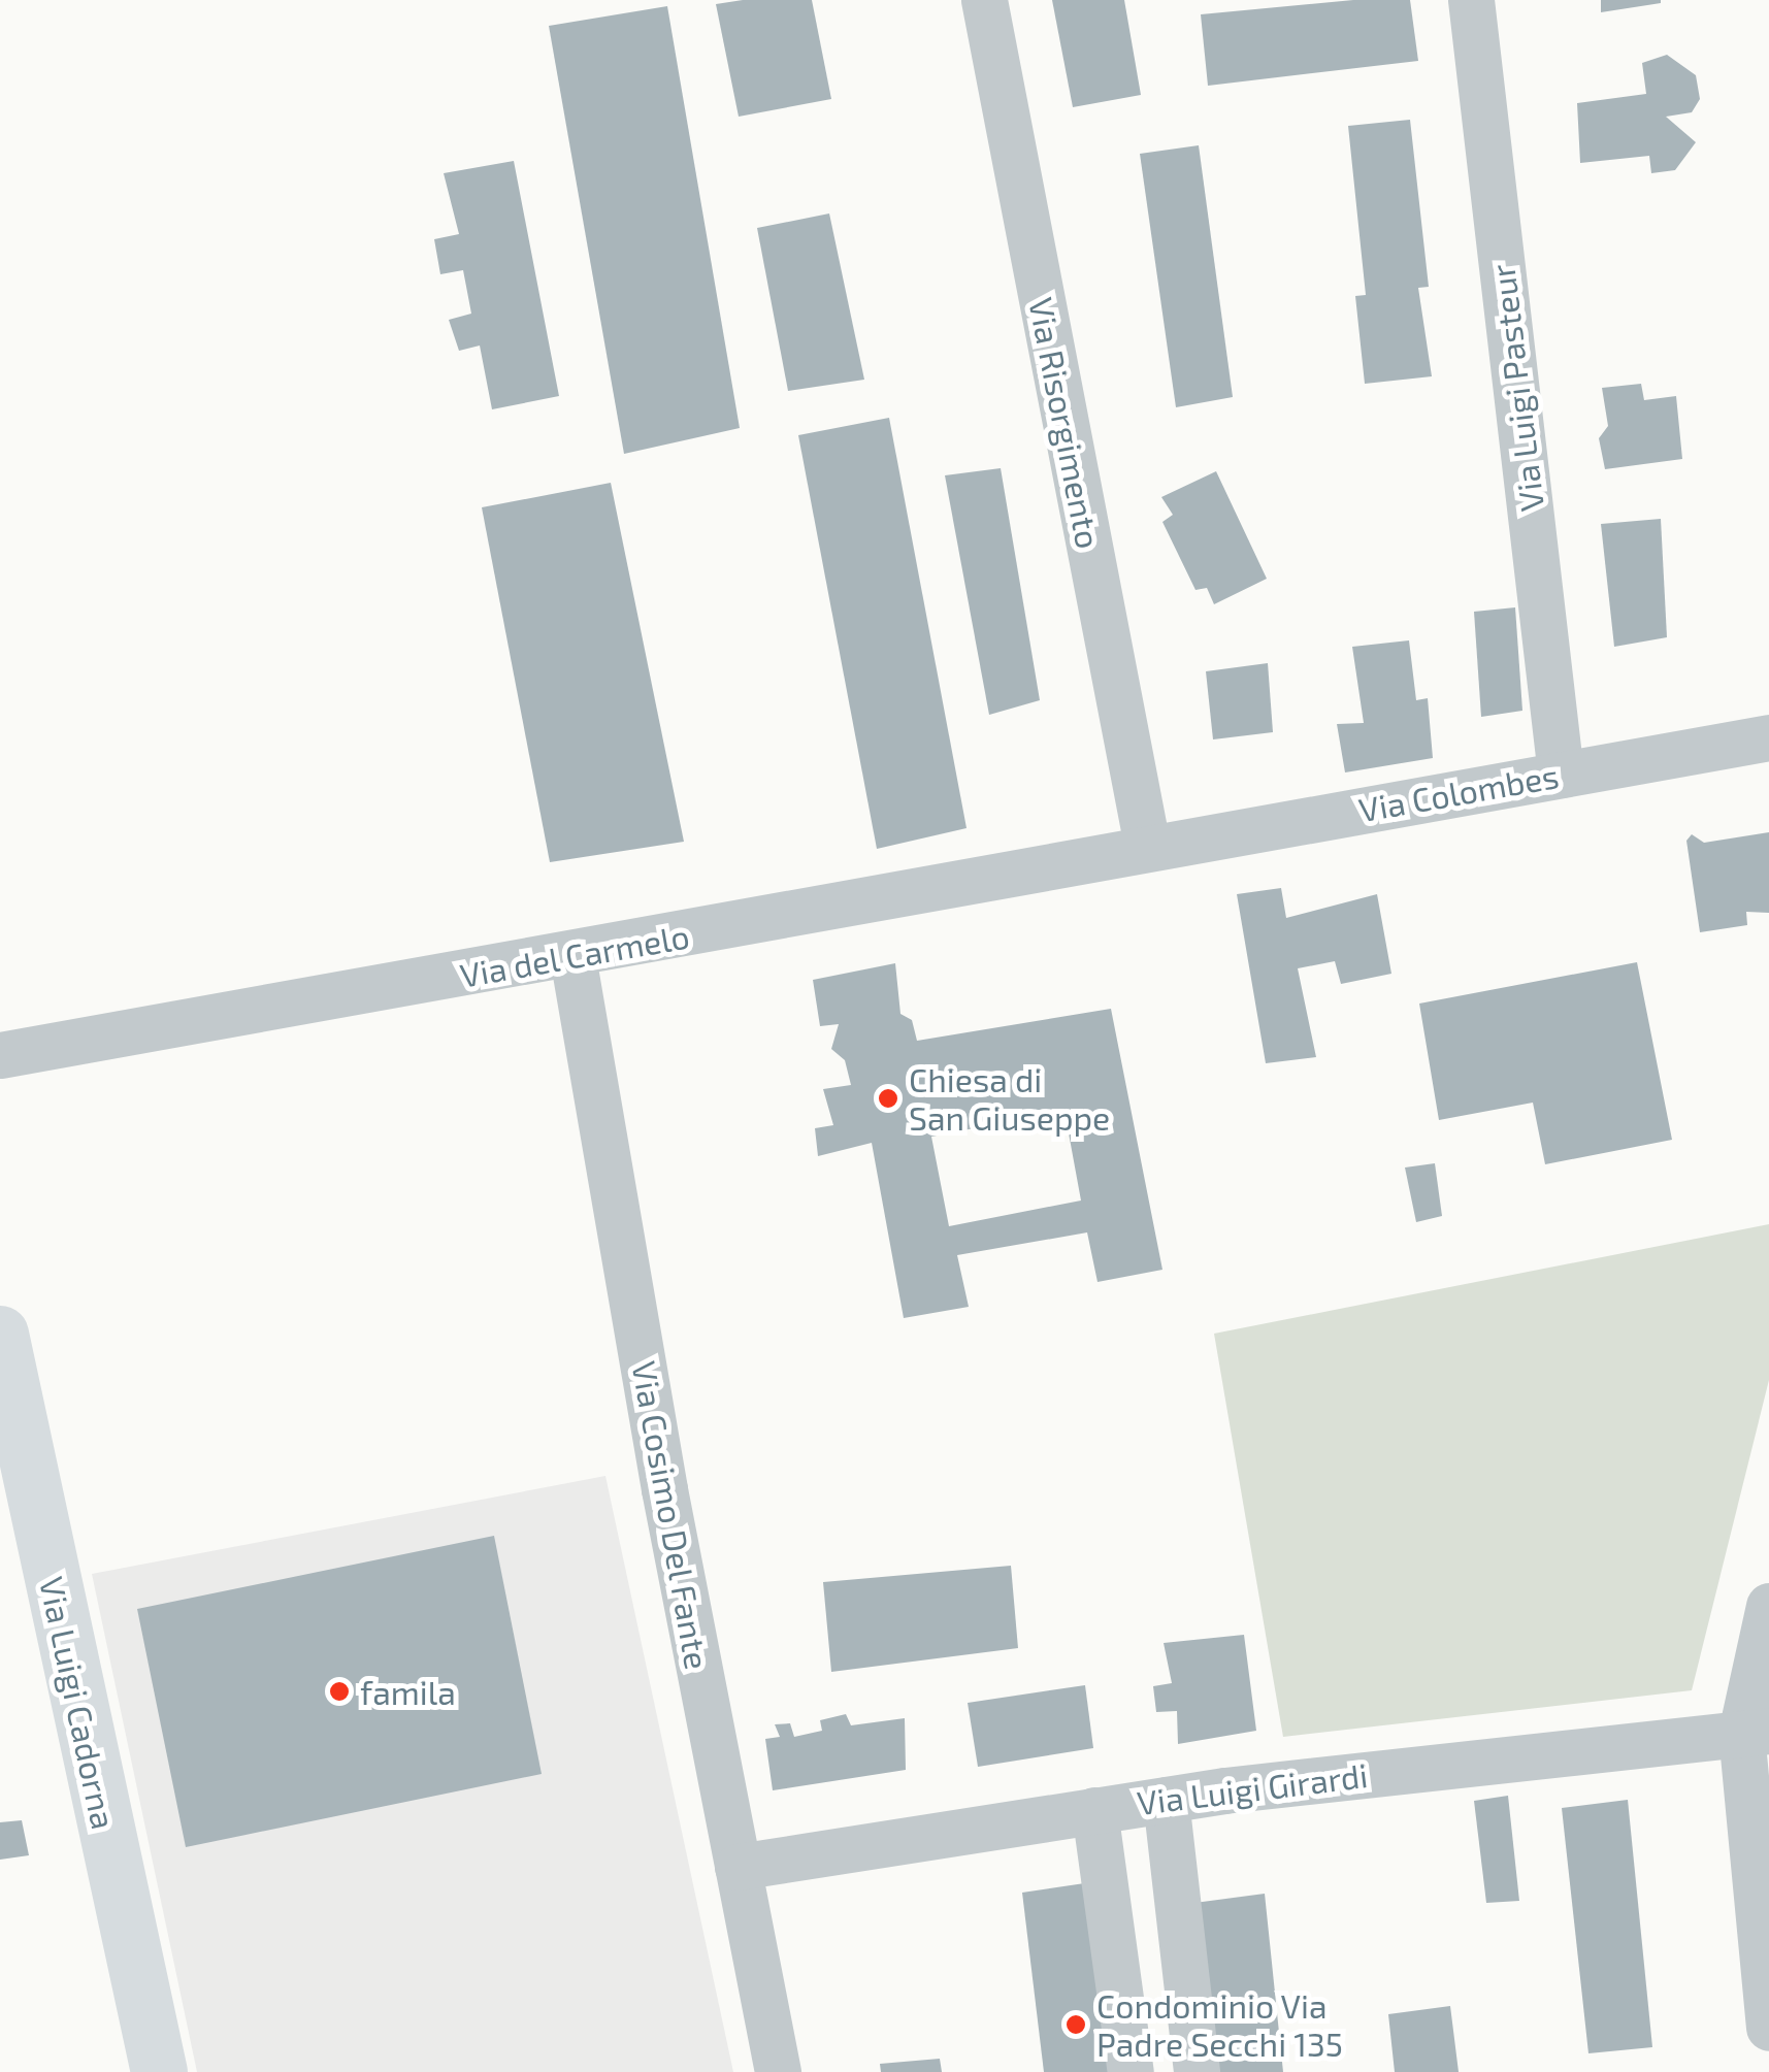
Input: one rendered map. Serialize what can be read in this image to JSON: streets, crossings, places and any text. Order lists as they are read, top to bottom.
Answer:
{
  "streets": {
    "main road": ["Via Luigi Cadorna"],
    "street": [
      "Via Luigi Pasteur",
      "Via Risorgimento",
      "Via Colombes",
      "Via del Carmelo",
      "Via Cosimo Del Fante",
      "Via Luigi Girardi"
    ]
  },
  "crossings": [
    ["Via Luigi Pasteur", "Via Colombes"],
    ["Via Risorgimento", "Via Colombes"],
    ["Via Risorgimento", "Via del Carmelo"],
    ["Via Colombes", "Via del Carmelo"],
    ["Via del Carmelo", "Via Cosimo Del Fante"],
    ["Via Cosimo Del Fante", "Via Luigi Girardi"]
  ],
  "places": ["Chiesa di San Giuseppe", "famila", "Condominio Via Padre Secchi 135"]
}
